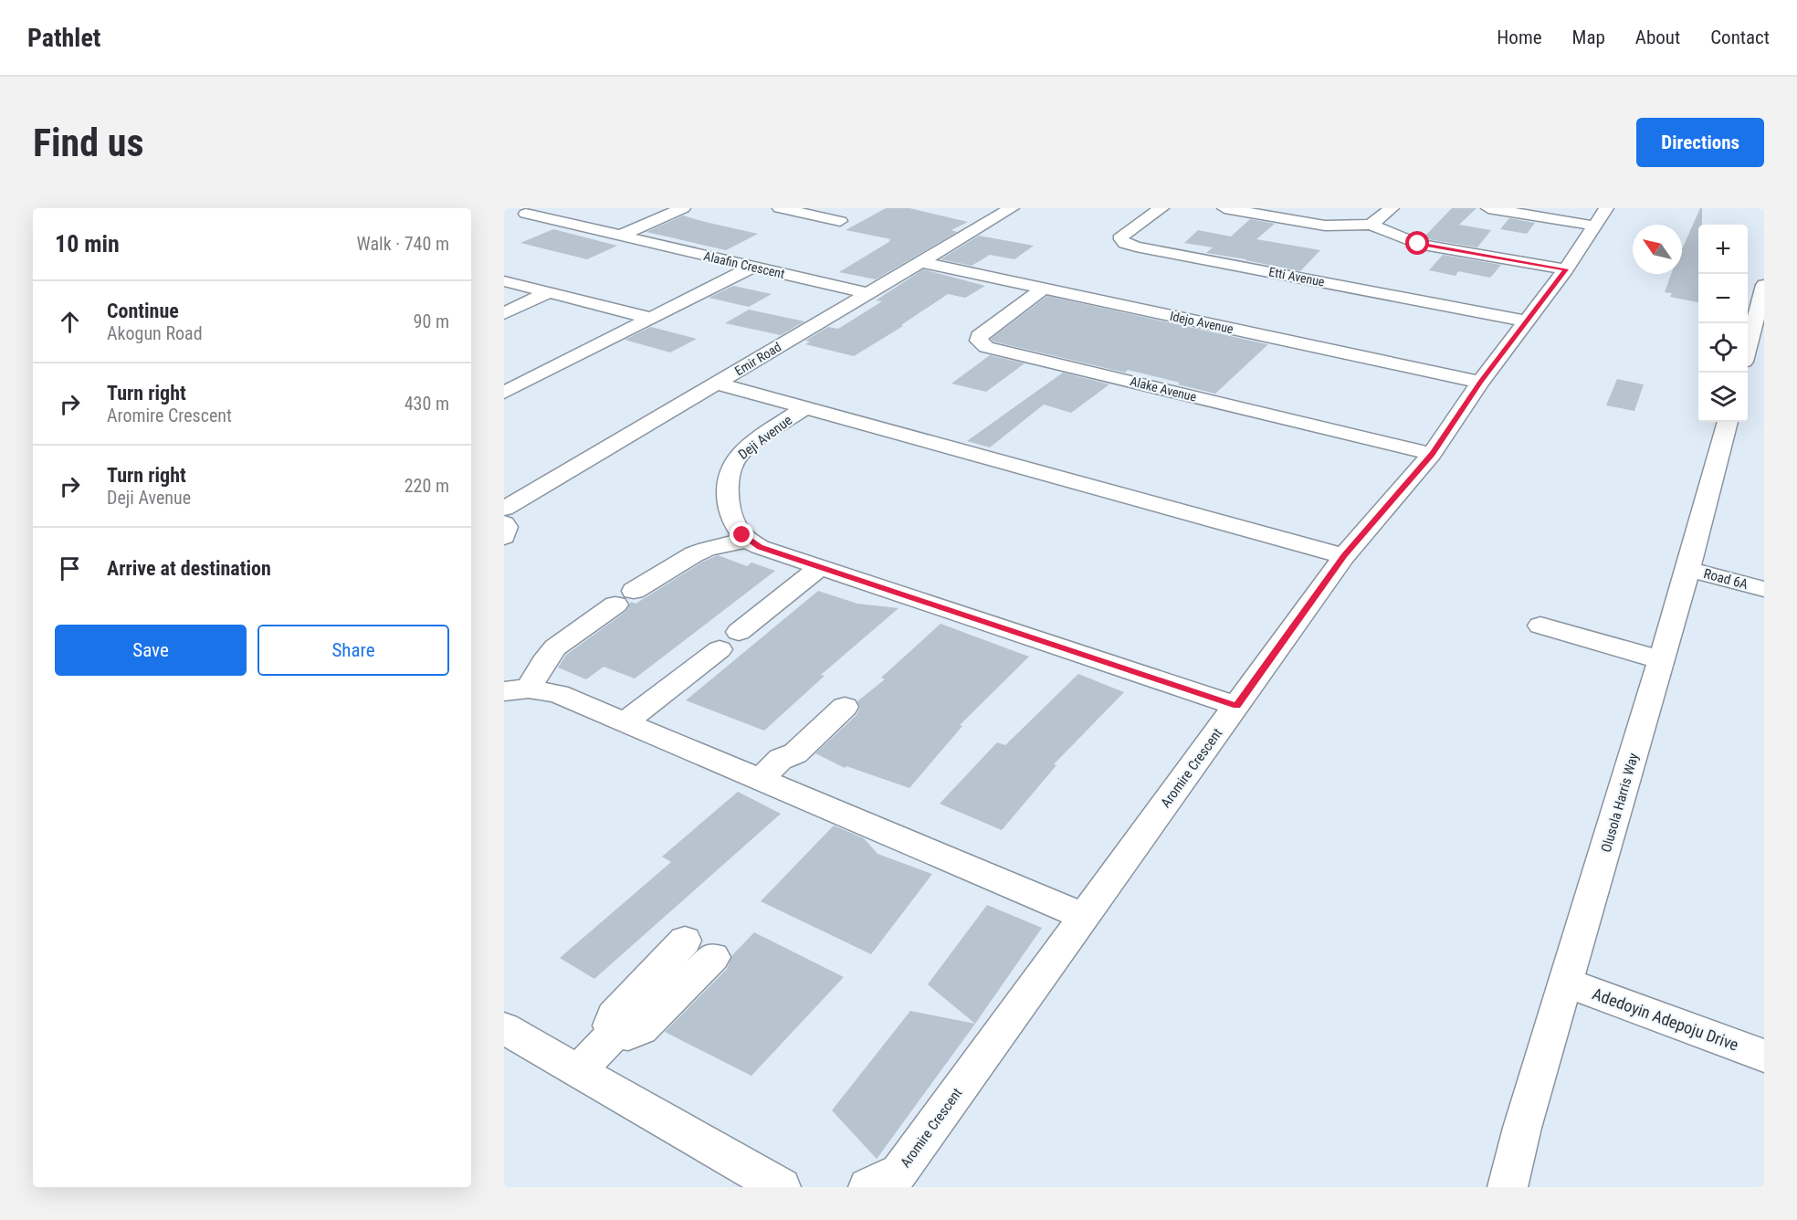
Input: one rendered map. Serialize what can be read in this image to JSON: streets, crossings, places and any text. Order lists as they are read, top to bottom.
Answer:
{
  "streets": {
    "street": [
      "Alaafin Crescent",
      "Etti Avenue",
      "Idejo Avenue",
      "Emir Road",
      "Alake Avenue",
      "Deji Avenue",
      "Road 6A",
      "Aromire Crescent",
      "Olusola Harris Way",
      "Adedoyin Adepoju Drive"
    ]
  },
  "crossings": [
    ["Alaafin Crescent", "Emir Road"],
    ["Etti Avenue", "Aromire Crescent"],
    ["Idejo Avenue", "Emir Road"],
    ["Idejo Avenue", "Alake Avenue"],
    ["Idejo Avenue", "Aromire Crescent"],
    ["Alake Avenue", "Aromire Crescent"],
    ["Deji Avenue", "Aromire Crescent"],
    ["Road 6A", "Olusola Harris Way"],
    ["Olusola Harris Way", "Adedoyin Adepoju Drive"]
  ],
  "north": "top left",
  "page": {
    "header": "Pathlet",
    "nav": [
      "Home",
      "Map",
      "About",
      "Contact"
    ],
    "buttons": [
      "Directions",
      ["Save", "Share"]
    ],
    "title": "Find us",
    "heading": ["10 min", "Walk · 740 m"],
    "map_buttons": ["+", "−"],
    "list": [
      ["Continue", "Akogun Road", "90 m"],
      ["Turn right", "Aromire Crescent", "430 m"],
      ["Turn right", "Deji Avenue", "220 m"],
      "Arrive at destination"
    ]
  }
}
